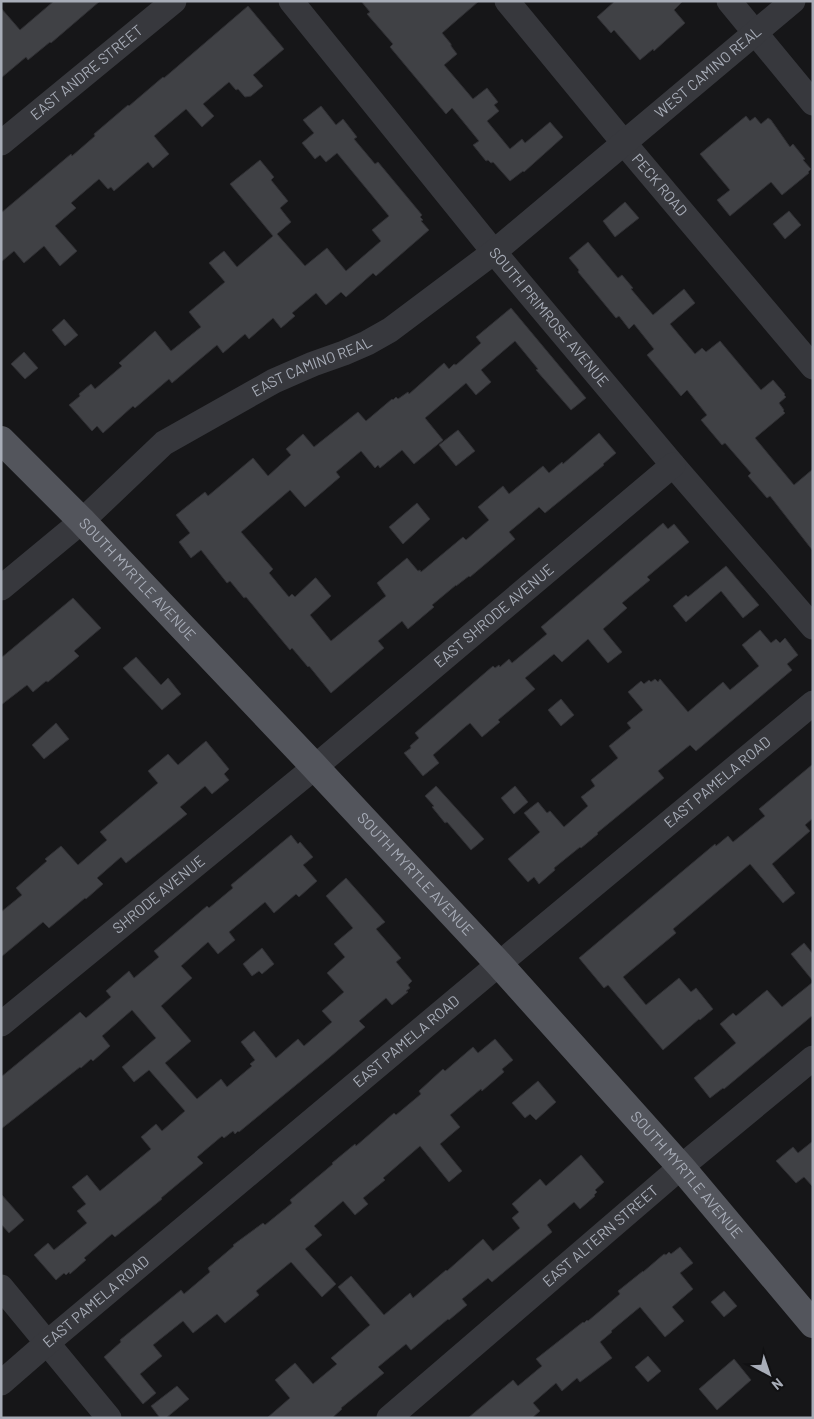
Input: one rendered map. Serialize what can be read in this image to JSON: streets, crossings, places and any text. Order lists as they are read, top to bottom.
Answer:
{
  "streets": {
    "main road": ["SOUTH MYRTLE AVENUE"],
    "street": [
      "EAST ANDRE STREET",
      "WEST CAMINO REAL",
      "PECK ROAD",
      "SOUTH PRIMROSE AVENUE",
      "EAST CAMINO REAL",
      "EAST SHRODE AVENUE",
      "EAST PAMELA ROAD",
      "SHRODE AVENUE",
      "EAST ALTERN STREET"
    ]
  },
  "crossings": [
    ["WEST CAMINO REAL", "PECK ROAD"],
    ["WEST CAMINO REAL", "EAST CAMINO REAL"],
    ["PECK ROAD", "EAST CAMINO REAL"],
    ["SOUTH PRIMROSE AVENUE", "EAST CAMINO REAL"],
    ["SOUTH PRIMROSE AVENUE", "EAST SHRODE AVENUE"],
    ["EAST CAMINO REAL", "SOUTH MYRTLE AVENUE"],
    ["SOUTH MYRTLE AVENUE", "EAST SHRODE AVENUE"],
    ["SOUTH MYRTLE AVENUE", "EAST PAMELA ROAD"],
    ["SOUTH MYRTLE AVENUE", "SHRODE AVENUE"],
    ["SOUTH MYRTLE AVENUE", "EAST ALTERN STREET"],
    ["EAST SHRODE AVENUE", "SHRODE AVENUE"]
  ],
  "north": "bottom right"
}
